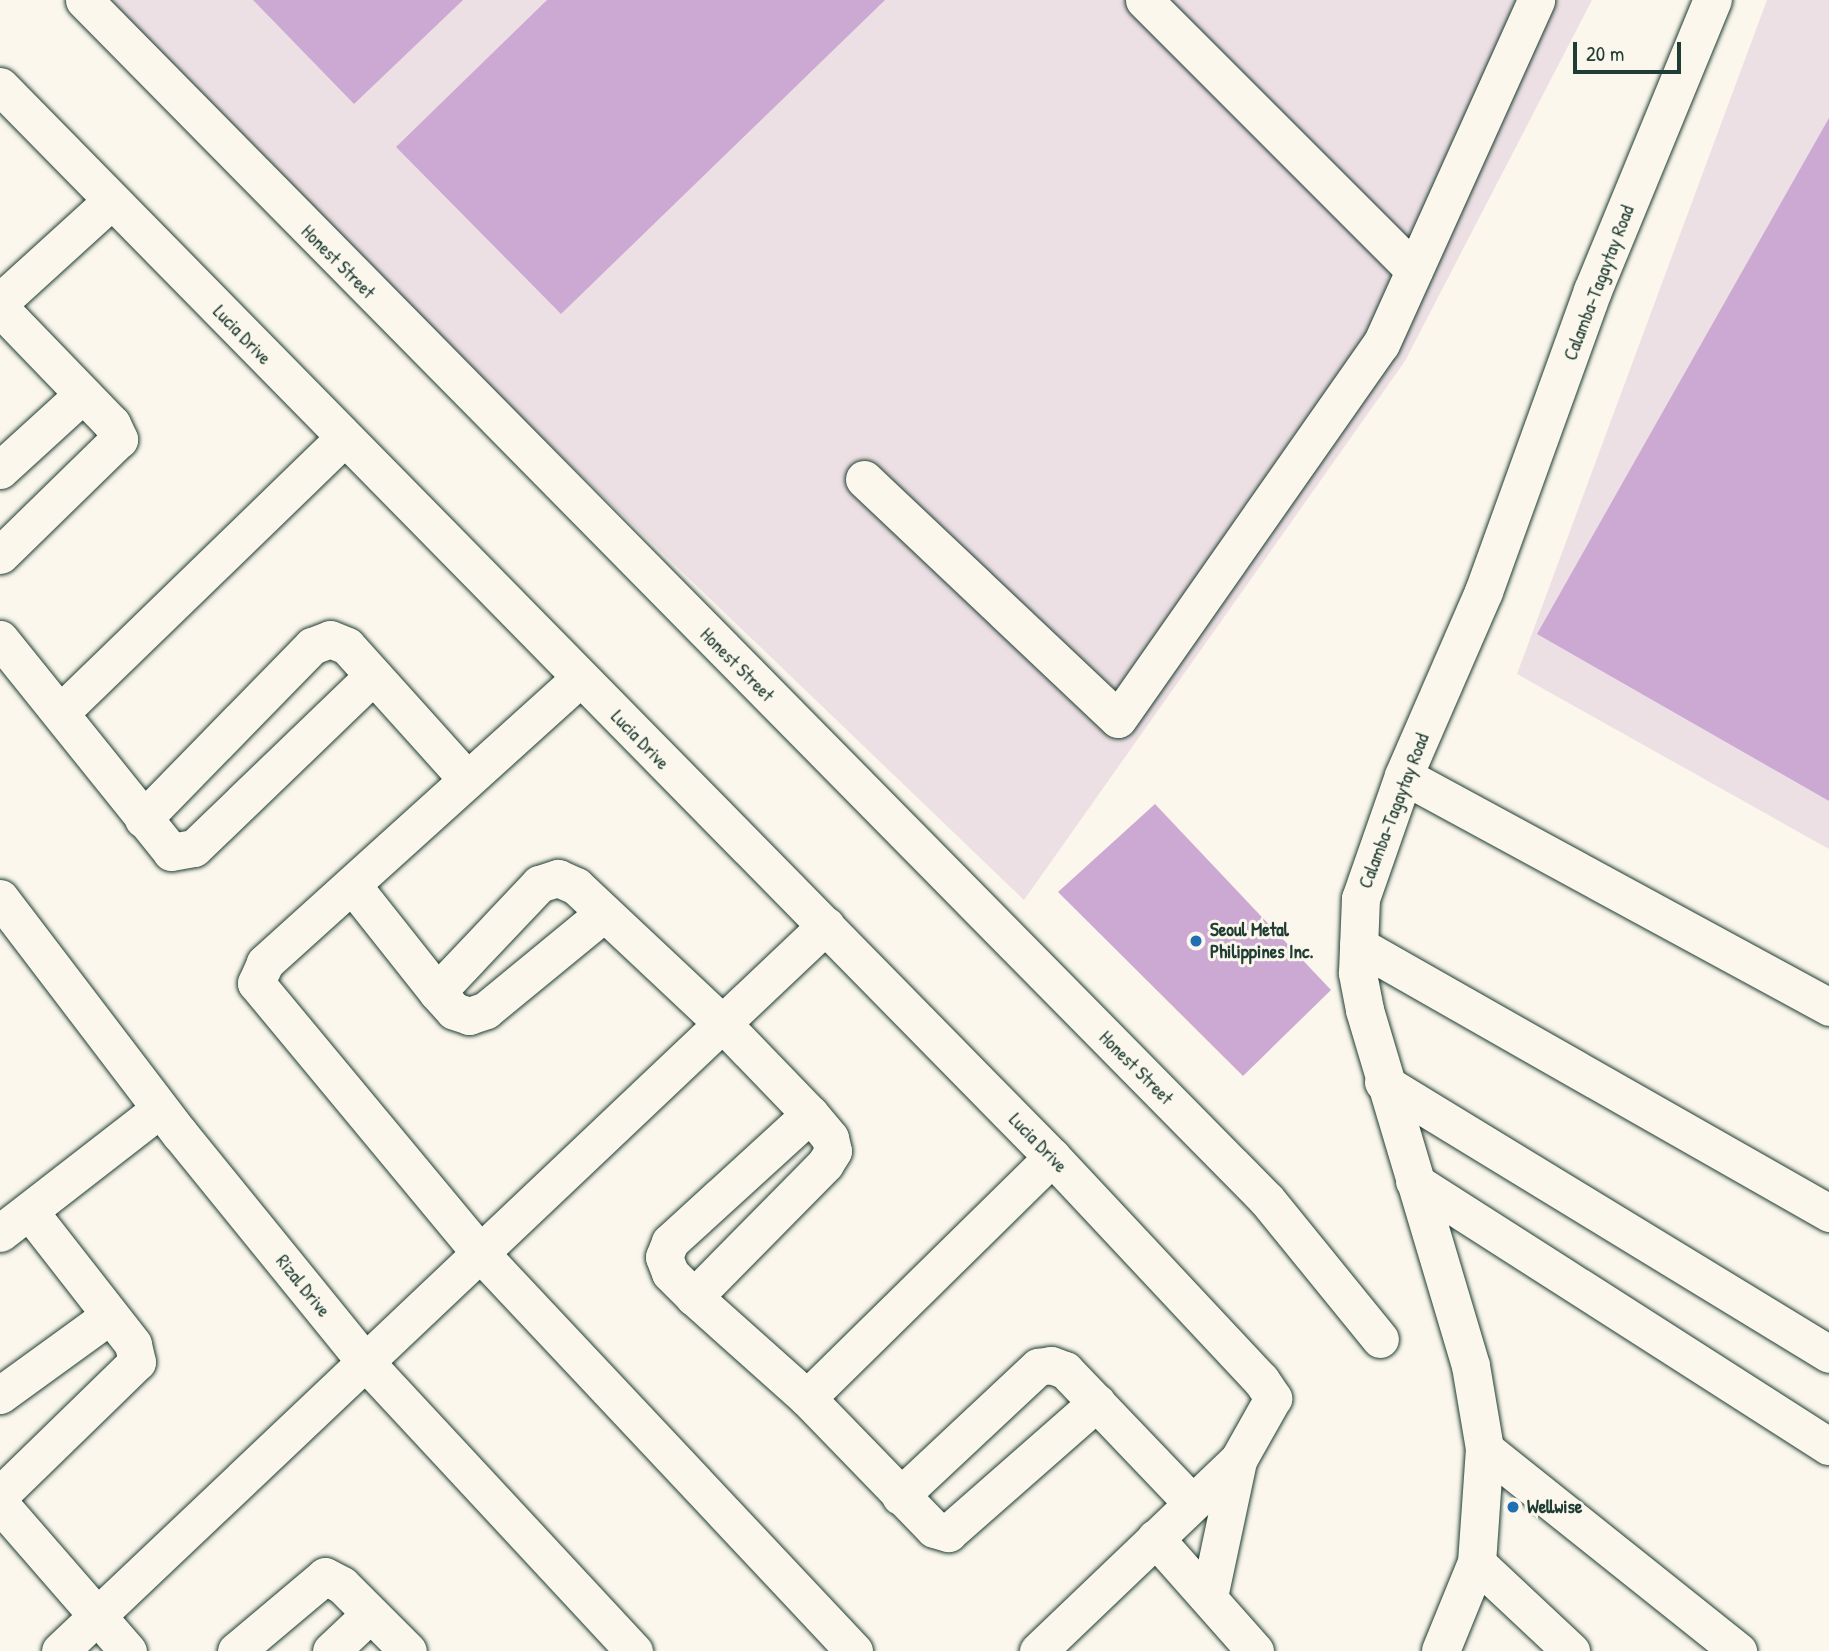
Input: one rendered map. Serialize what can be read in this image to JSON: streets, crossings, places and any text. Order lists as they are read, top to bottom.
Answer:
{
  "streets": {
    "main road": ["Calamba-Tagaytay Road"],
    "street": ["Honest Street", "Lucia Drive", "Rizal Drive"]
  },
  "places": ["Seoul Metal Philippines Inc.", "Wellwise"],
  "scale_bar": "20 m"
}
